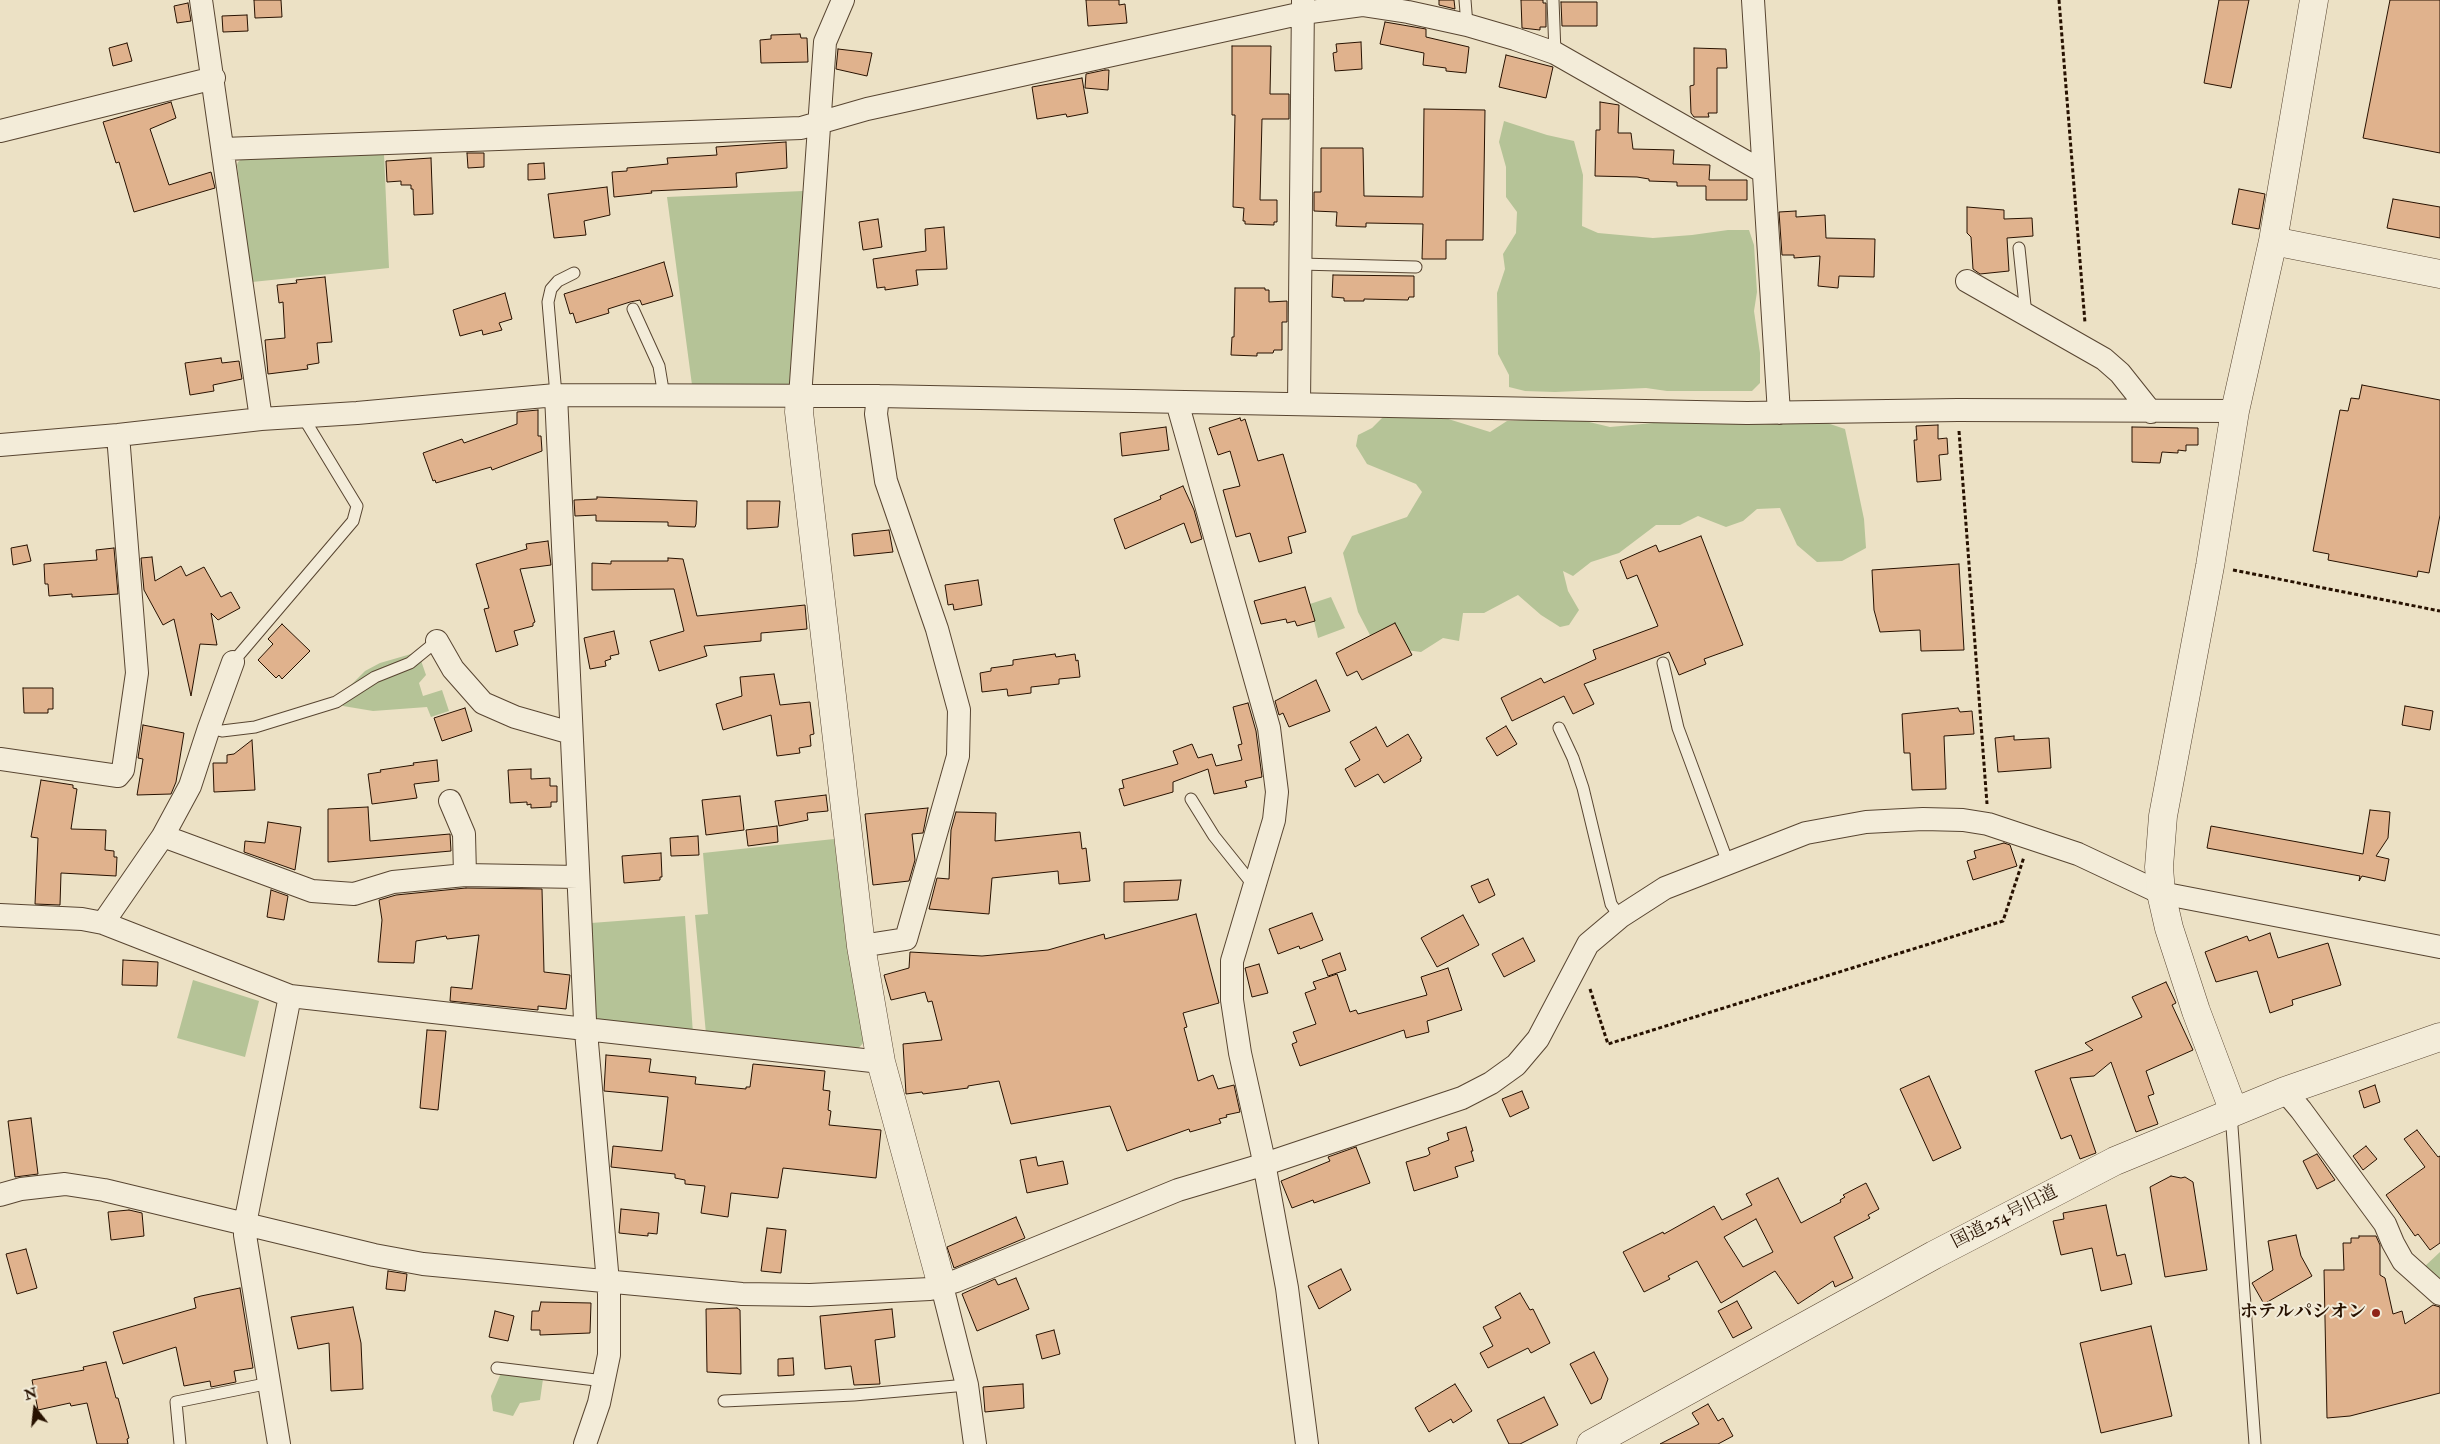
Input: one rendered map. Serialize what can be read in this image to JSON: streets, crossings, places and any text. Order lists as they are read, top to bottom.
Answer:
{
  "streets": {
    "street": ["国道254号旧道"]
  },
  "places": ["ホテルパシオン"],
  "north": "top"
}
